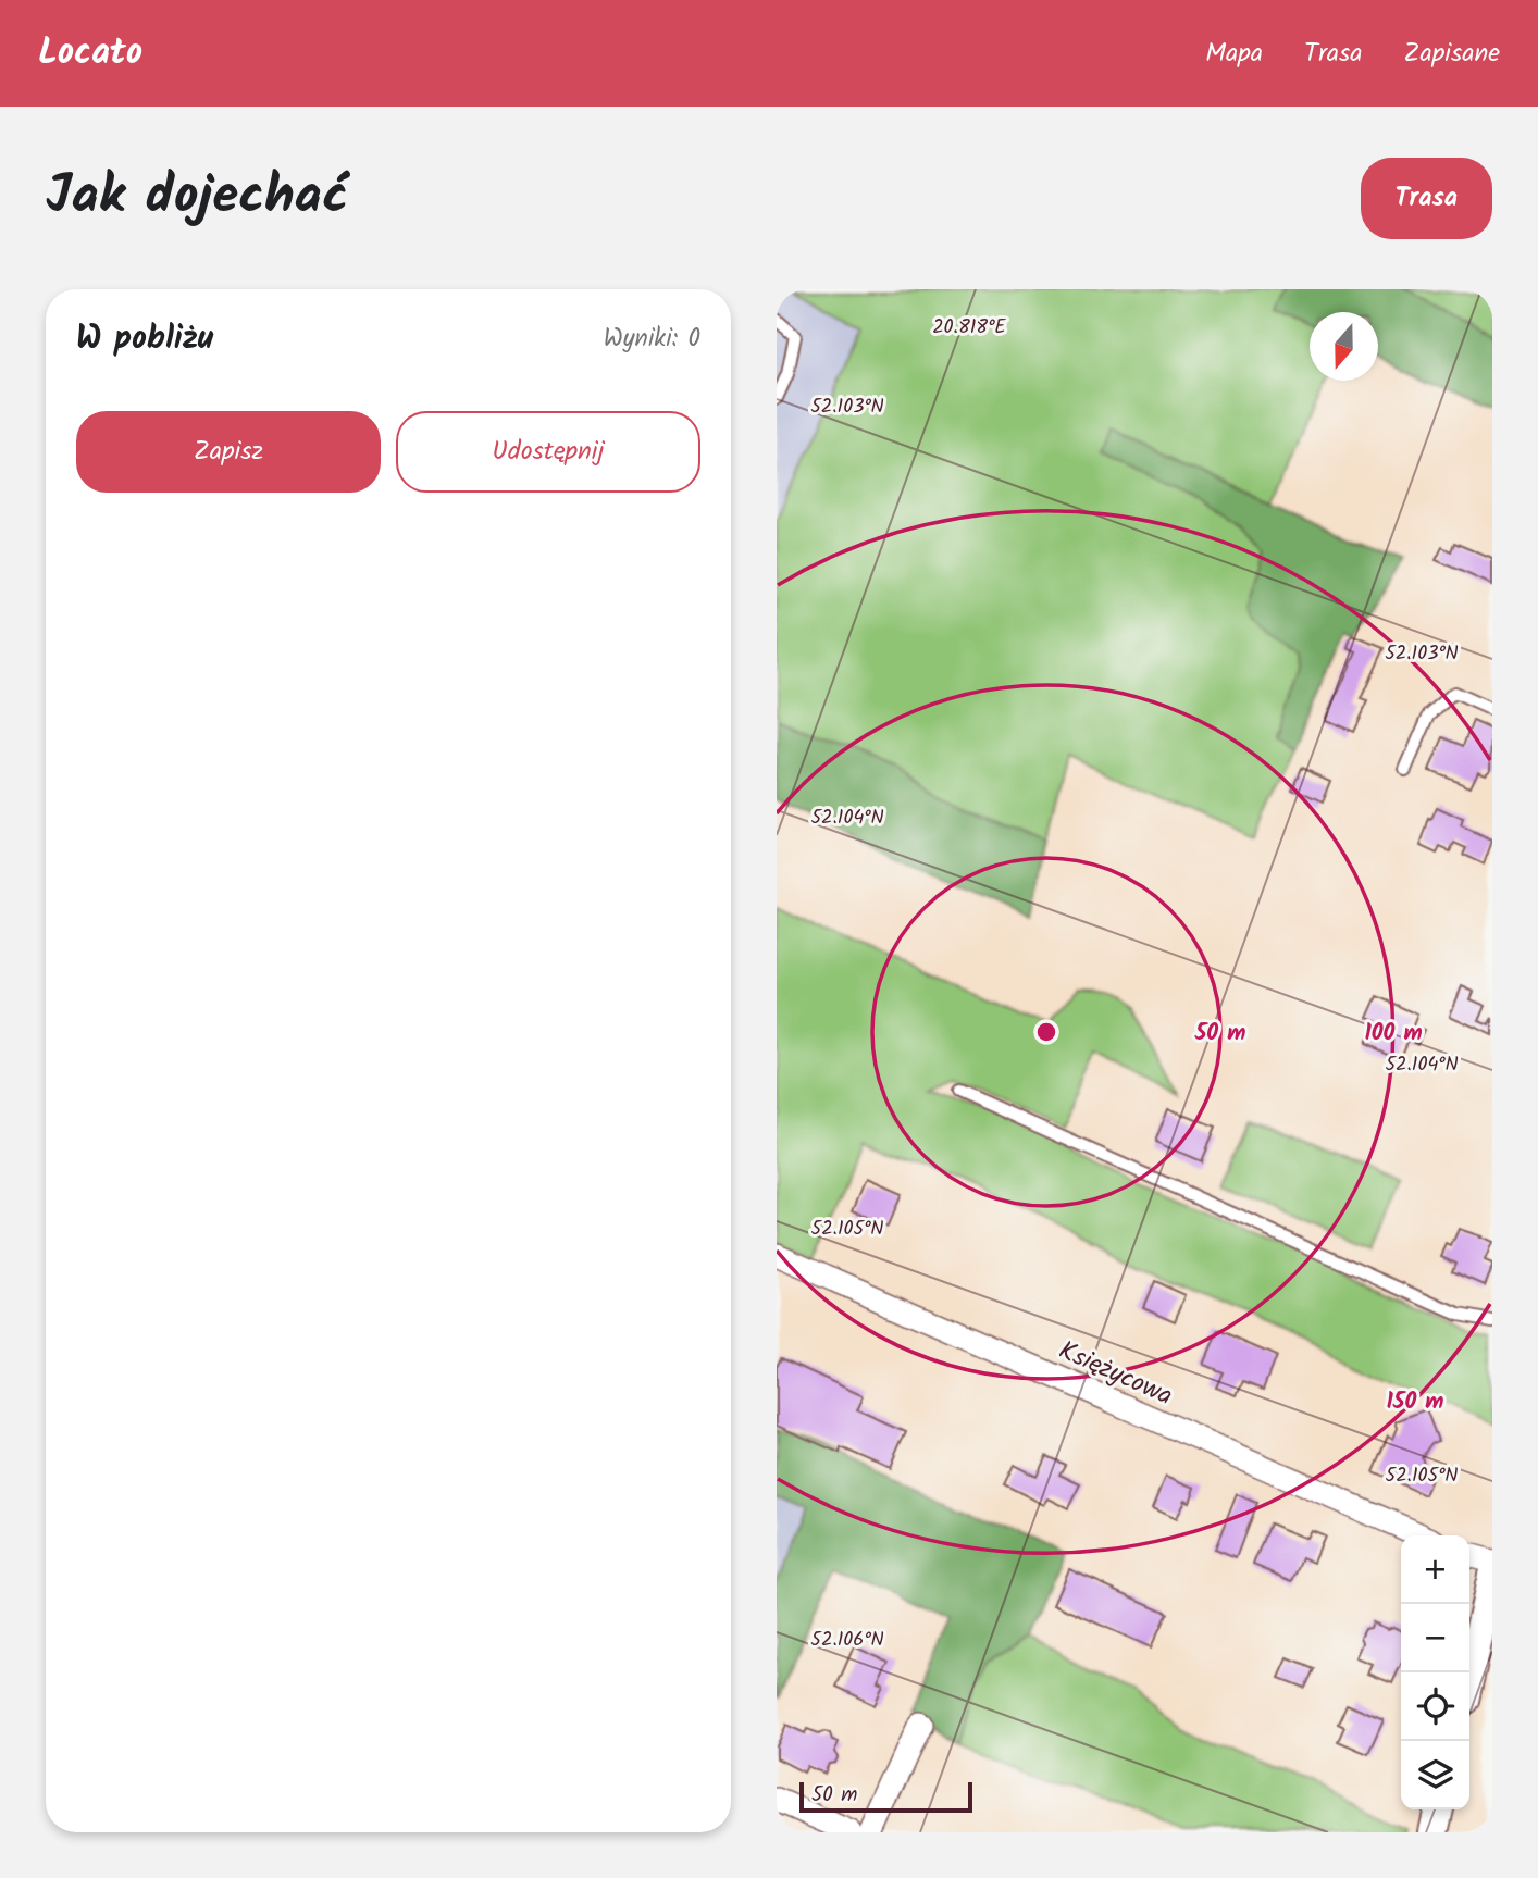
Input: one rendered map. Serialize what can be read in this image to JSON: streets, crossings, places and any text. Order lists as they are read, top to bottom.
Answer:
{
  "streets": {
    "street": ["Księżycowa"]
  },
  "scale_bar": "50 m",
  "north": "bottom",
  "page": {
    "header": "Locato",
    "nav": ["Mapa", "Trasa", "Zapisane"],
    "title": "Jak dojechać",
    "buttons": [
      "Trasa",
      ["Zapisz", "Udostępnij"]
    ],
    "heading": ["W pobliżu", "Wyniki: 0"],
    "map_buttons": ["+", "−"],
    "scale": "50 m"
  },
  "coordinates": [
    "20.818°E",
    "52.103°N",
    "52.104°N",
    "52.105°N",
    "52.106°N"
  ],
  "rings": ["50 m", "100 m", "150 m"]
}
